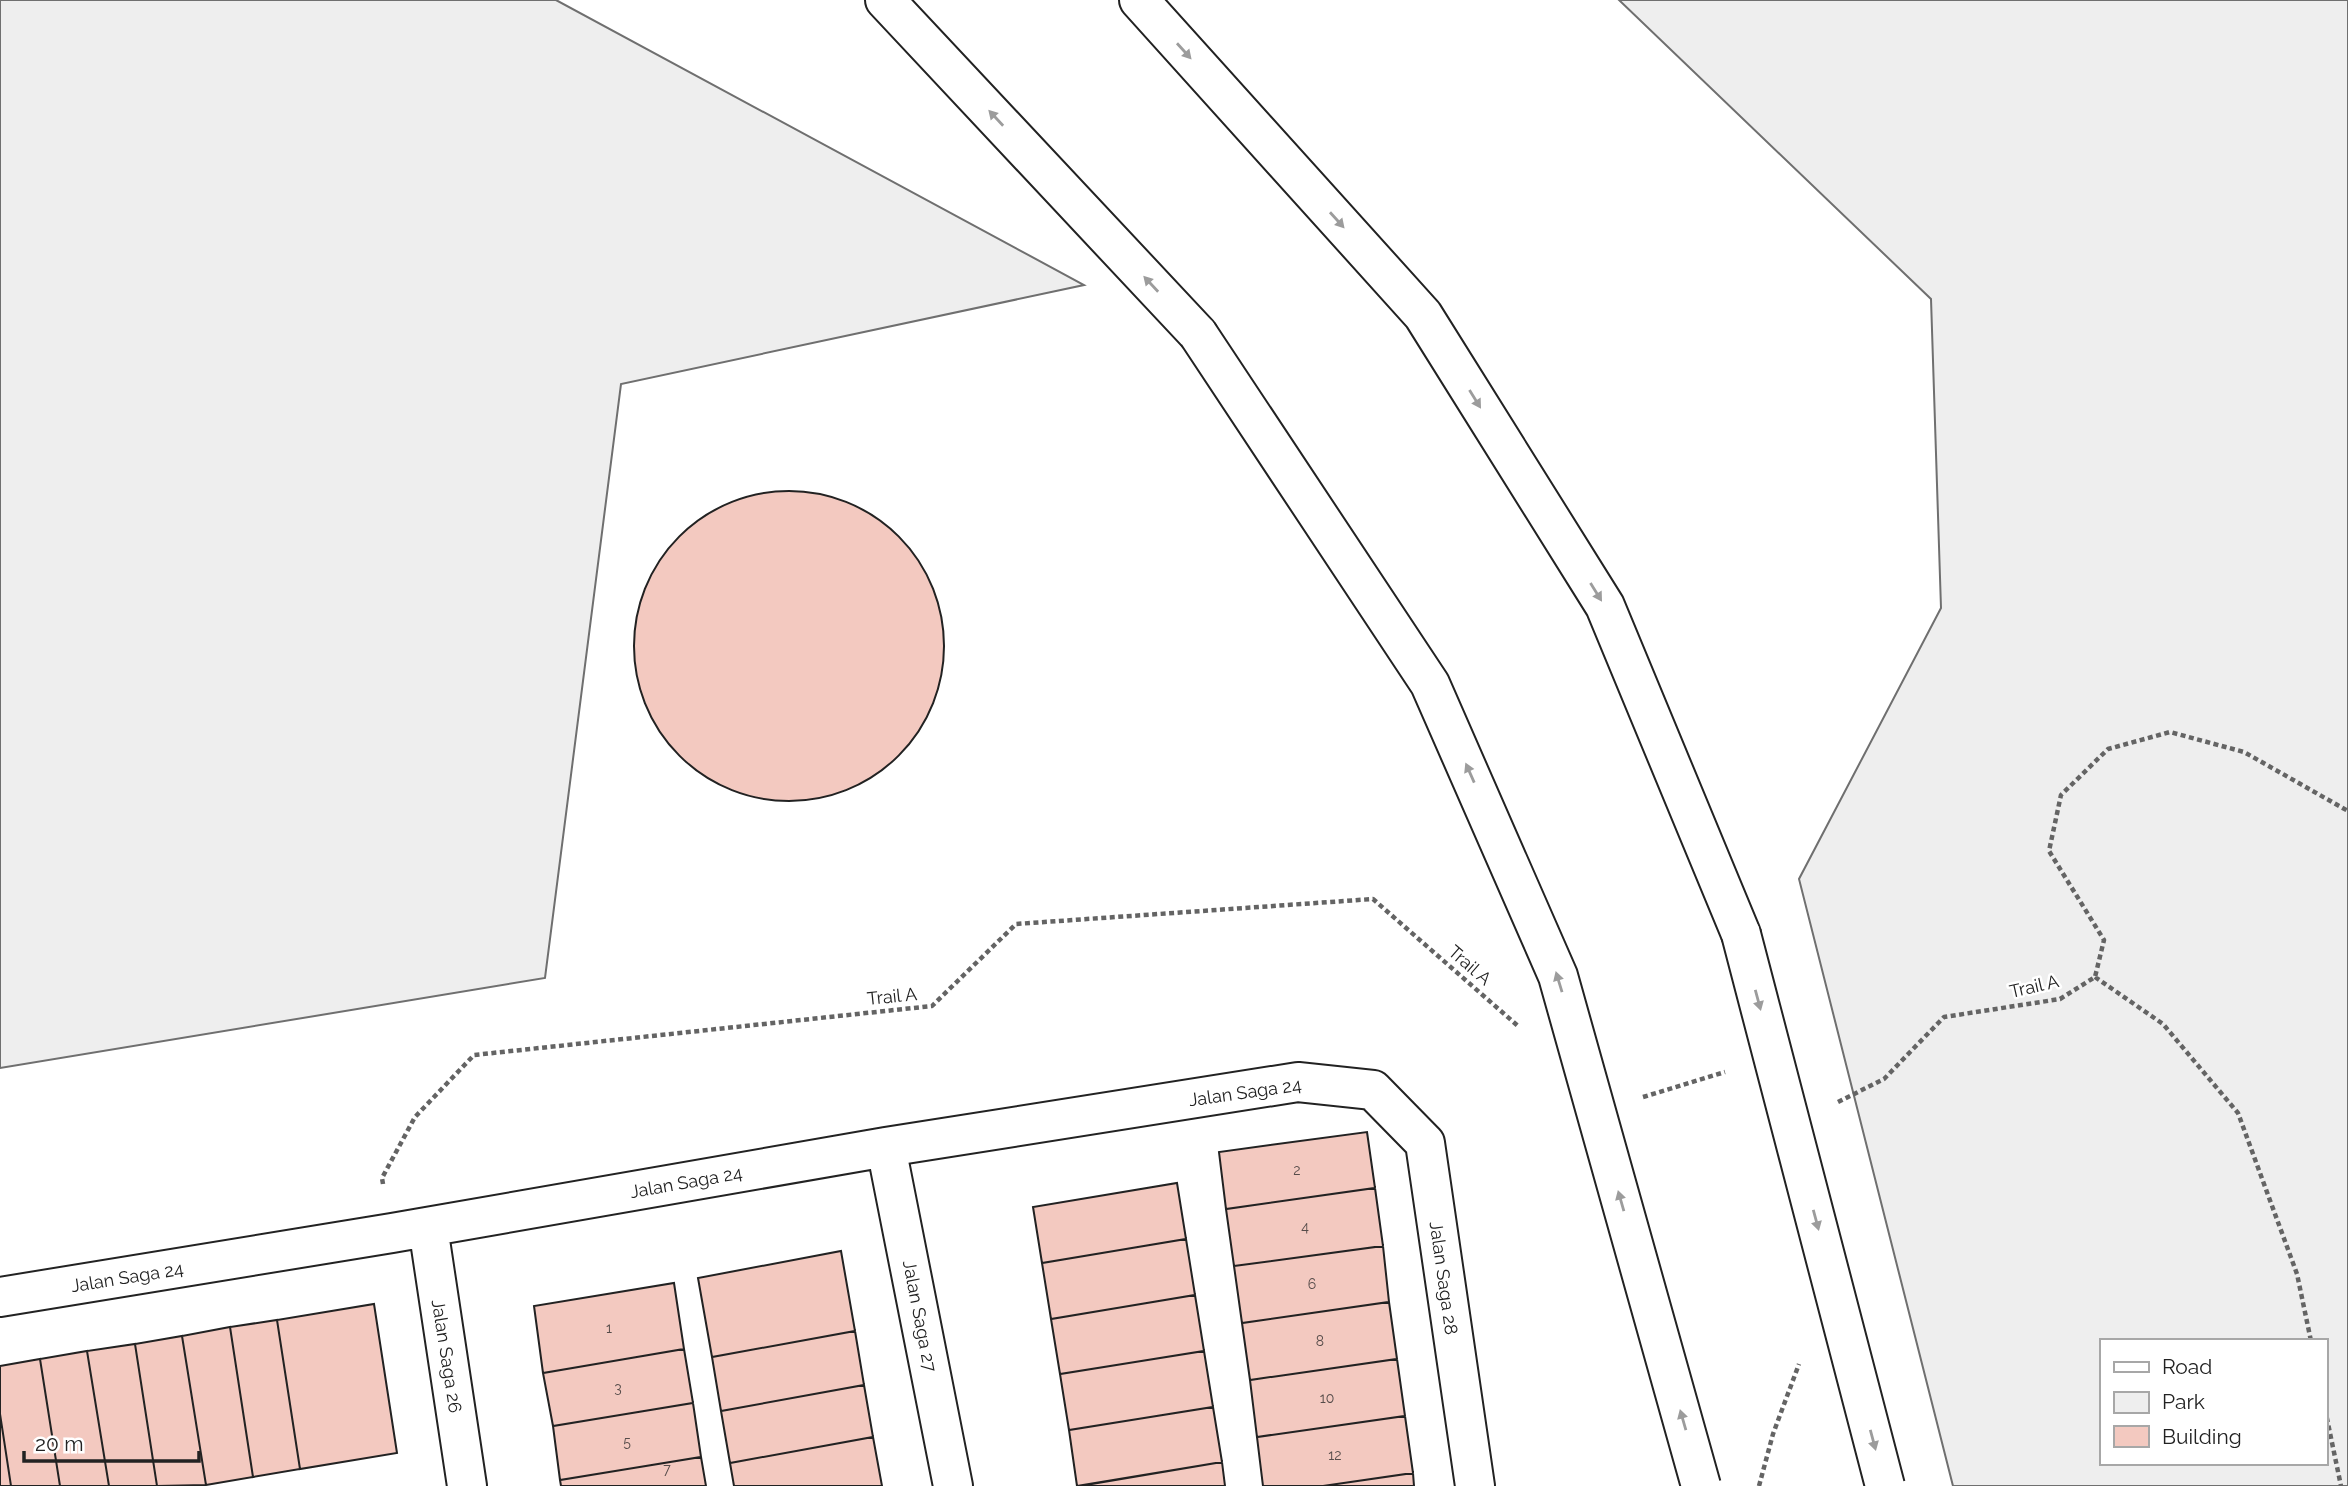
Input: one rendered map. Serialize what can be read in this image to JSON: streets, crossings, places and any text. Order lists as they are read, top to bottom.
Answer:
{
  "streets": {
    "main road": [
      "Jalan Saga 24",
      "Jalan Saga 28",
      "Jalan Saga 27",
      "Jalan Saga 26"
    ],
    "path": ["Trail A"]
  },
  "crossings": [
    ["Trail A", "Jalan Saga 24"],
    ["Trail A", "Jalan Saga 26"],
    ["Jalan Saga 24", "Jalan Saga 28"],
    ["Jalan Saga 24", "Jalan Saga 27"],
    ["Jalan Saga 24", "Jalan Saga 26"]
  ],
  "house_numbers": [
    "2",
    "4",
    "6",
    "1",
    "8",
    "3",
    "10",
    "5",
    "12",
    "7"
  ],
  "legend": ["Road", "Park", "Building"],
  "scale_bar": "20 m"
}
